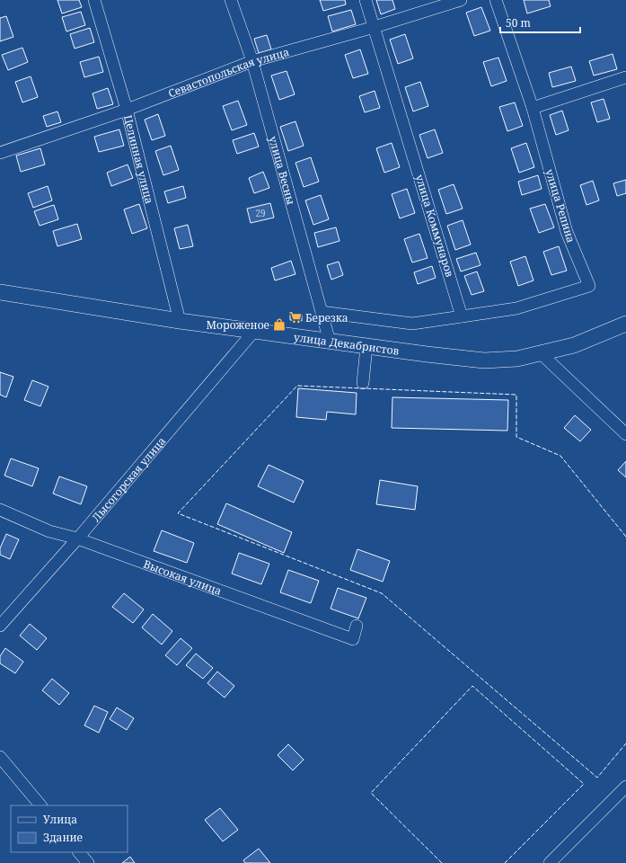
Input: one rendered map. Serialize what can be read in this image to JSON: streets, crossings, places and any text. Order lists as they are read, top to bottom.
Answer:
{
  "streets": {
    "main road": ["улица Декабристов"],
    "street": [
      "Севастопольская улица",
      "Целинная улица",
      "улица Весны",
      "улица Репина",
      "улица Коммунаров",
      "Лысогорская улица",
      "Высокая улица"
    ]
  },
  "crossings": [
    ["Севастопольская улица", "Целинная улица"],
    ["Севастопольская улица", "улица Весны"],
    ["Севастопольская улица", "улица Коммунаров"],
    ["Целинная улица", "улица Декабристов"],
    ["улица Весны", "улица Декабристов"],
    ["улица Репина", "улица Коммунаров"],
    ["улица Декабристов", "Лысогорская улица"],
    ["Лысогорская улица", "Высокая улица"]
  ],
  "places": {
    "supermarket": ["Березка"],
    "shop": ["Мороженое"]
  },
  "house_numbers": ["29"],
  "legend": ["Улица", "Здание"],
  "scale_bar": "50 m"
}
